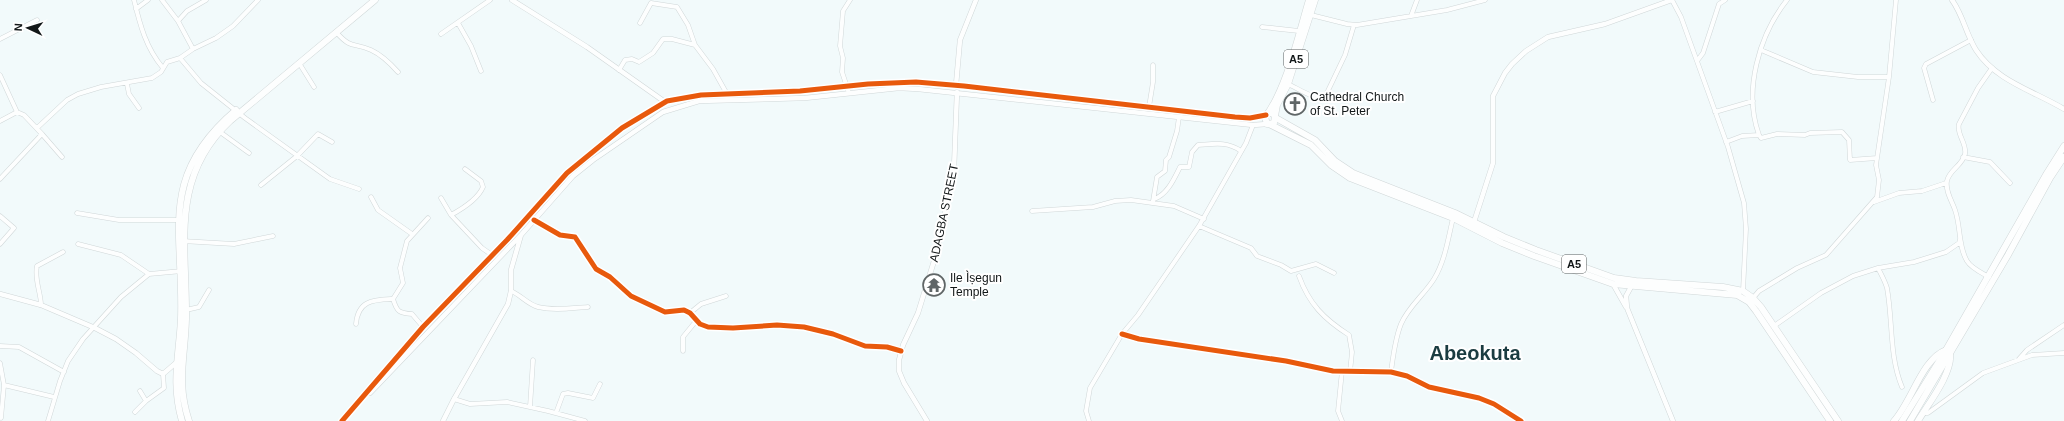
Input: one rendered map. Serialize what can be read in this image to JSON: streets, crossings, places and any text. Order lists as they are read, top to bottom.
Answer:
{
  "streets": {
    "main road": ["A5"],
    "street": ["ADAGBA STREET"]
  },
  "districts": ["Abeokuta"],
  "places": {
    "church": ["Cathedral Church of St. Peter"],
    "temple": ["Ile Ìṣegun Temple"]
  },
  "north": "left"
}
